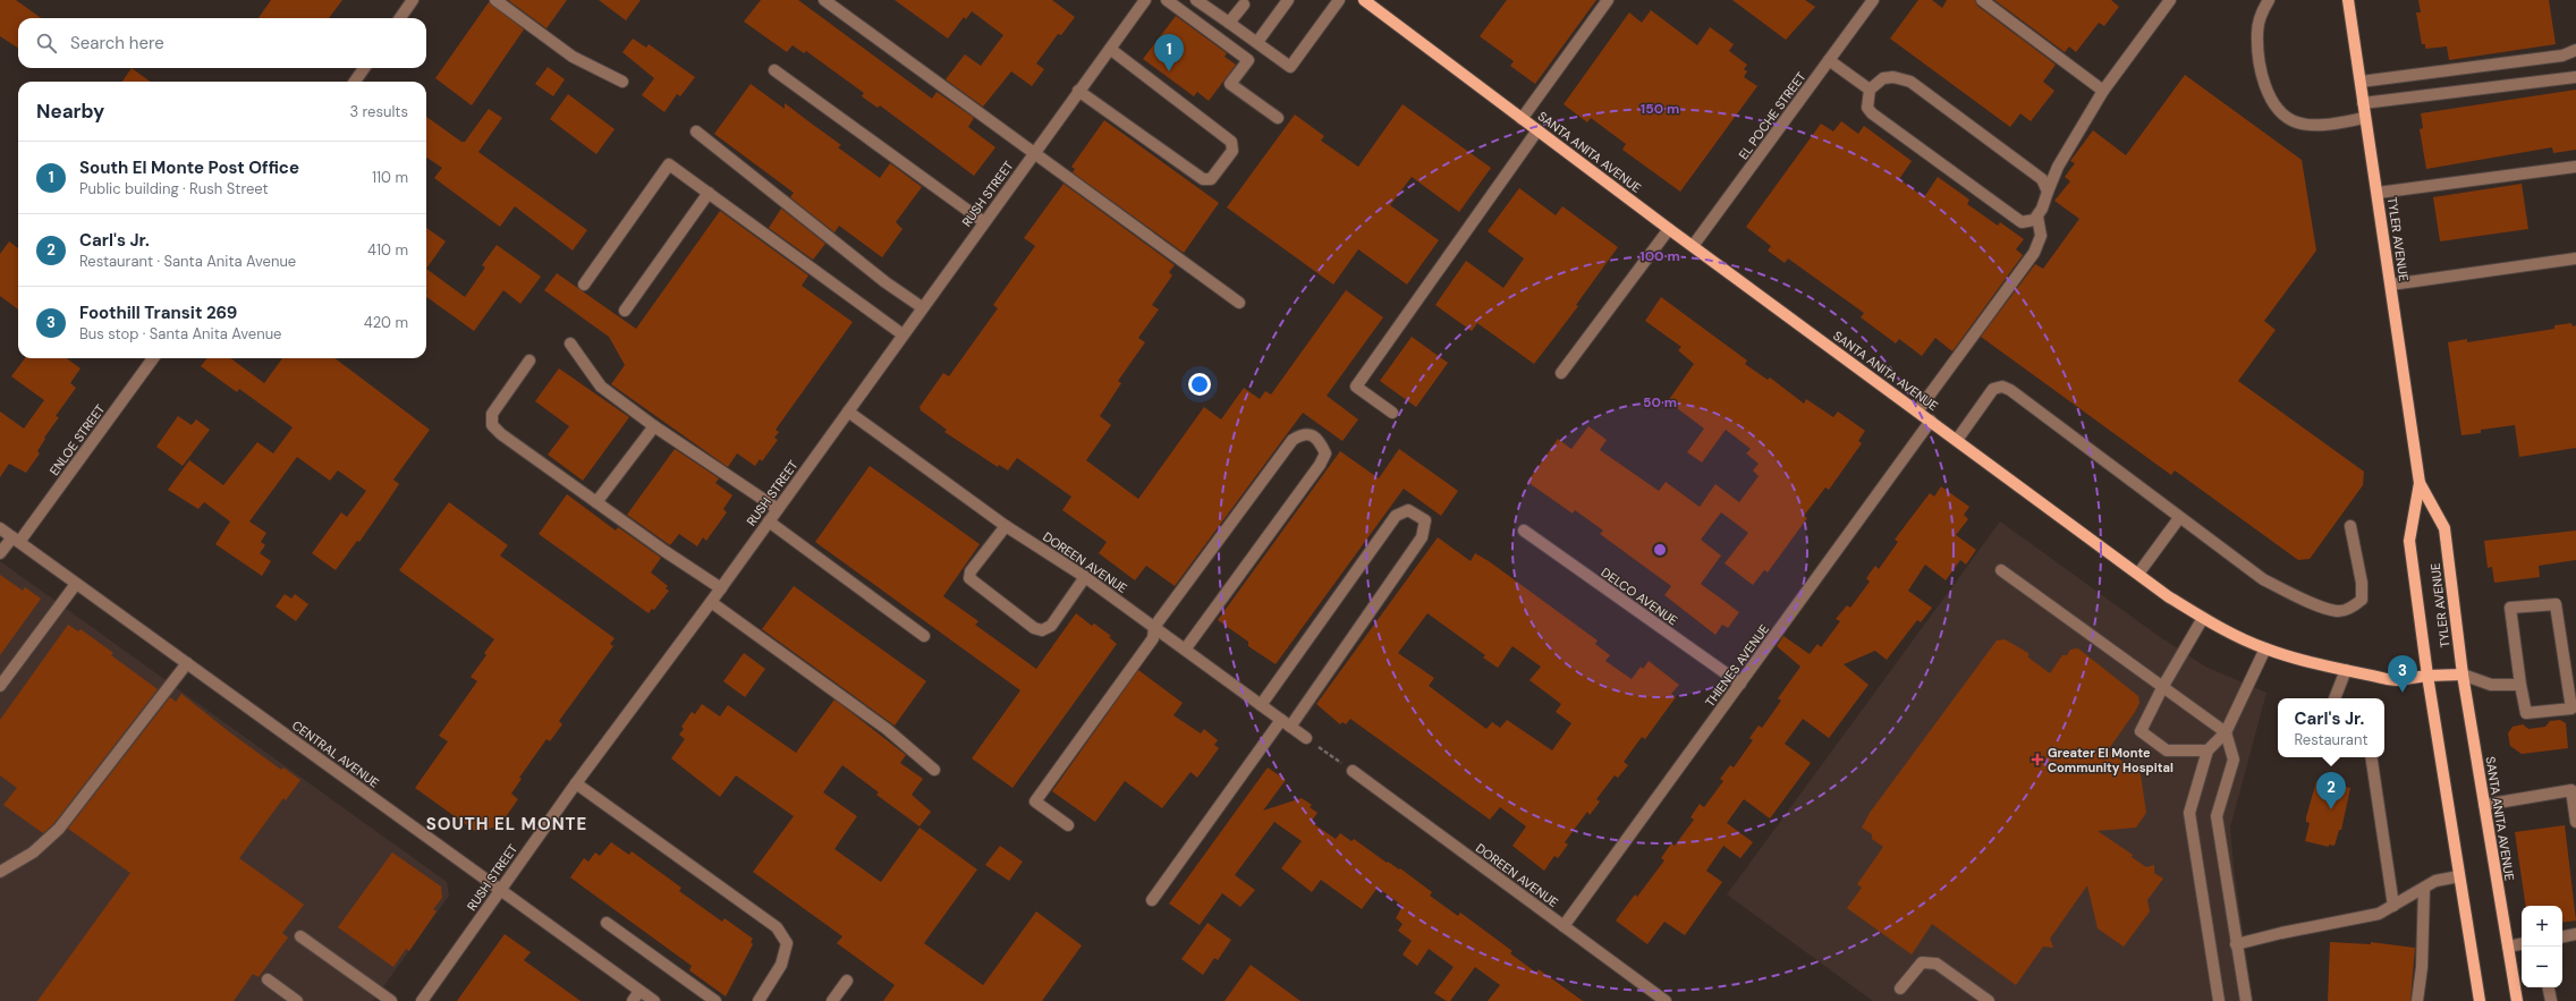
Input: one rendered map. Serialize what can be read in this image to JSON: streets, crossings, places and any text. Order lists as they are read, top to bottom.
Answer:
{
  "streets": {
    "main road": ["SANTA ANITA AVENUE", "TYLER AVENUE"],
    "street": [
      "EL POCHE STREET",
      "RUSH STREET",
      "ENLOE STREET",
      "DOREEN AVENUE",
      "DELCO AVENUE",
      "THIENES AVENUE",
      "CENTRAL AVENUE"
    ]
  },
  "crossings": [
    ["EL POCHE STREET", "SANTA ANITA AVENUE"],
    ["SANTA ANITA AVENUE", "TYLER AVENUE"],
    ["SANTA ANITA AVENUE", "THIENES AVENUE"],
    ["RUSH STREET", "DOREEN AVENUE"],
    ["RUSH STREET", "CENTRAL AVENUE"],
    ["ENLOE STREET", "CENTRAL AVENUE"],
    ["DOREEN AVENUE", "THIENES AVENUE"],
    ["DELCO AVENUE", "THIENES AVENUE"]
  ],
  "districts": ["SOUTH EL MONTE"],
  "places": {
    "health": ["Greater El Monte Community Hospital"]
  },
  "page": {
    "search": "Search here",
    "pins": ["1", "3", "2"],
    "heading": ["Nearby", "3 results"],
    "list": [
      {
        "mark": "1",
        "name": "South El Monte Post Office",
        "note": "Public building · Rush Street",
        "value": "110 m"
      },
      {
        "mark": "2",
        "name": "Carl's Jr.",
        "note": "Restaurant · Santa Anita Avenue",
        "value": "410 m"
      },
      {
        "mark": "3",
        "name": "Foothill Transit 269",
        "note": "Bus stop · Santa Anita Avenue",
        "value": "420 m"
      }
    ],
    "popup": ["Carl's Jr.", "Restaurant"],
    "map_buttons": ["+", "−"]
  },
  "rings": ["150 m", "100 m", "50 m"]
}
